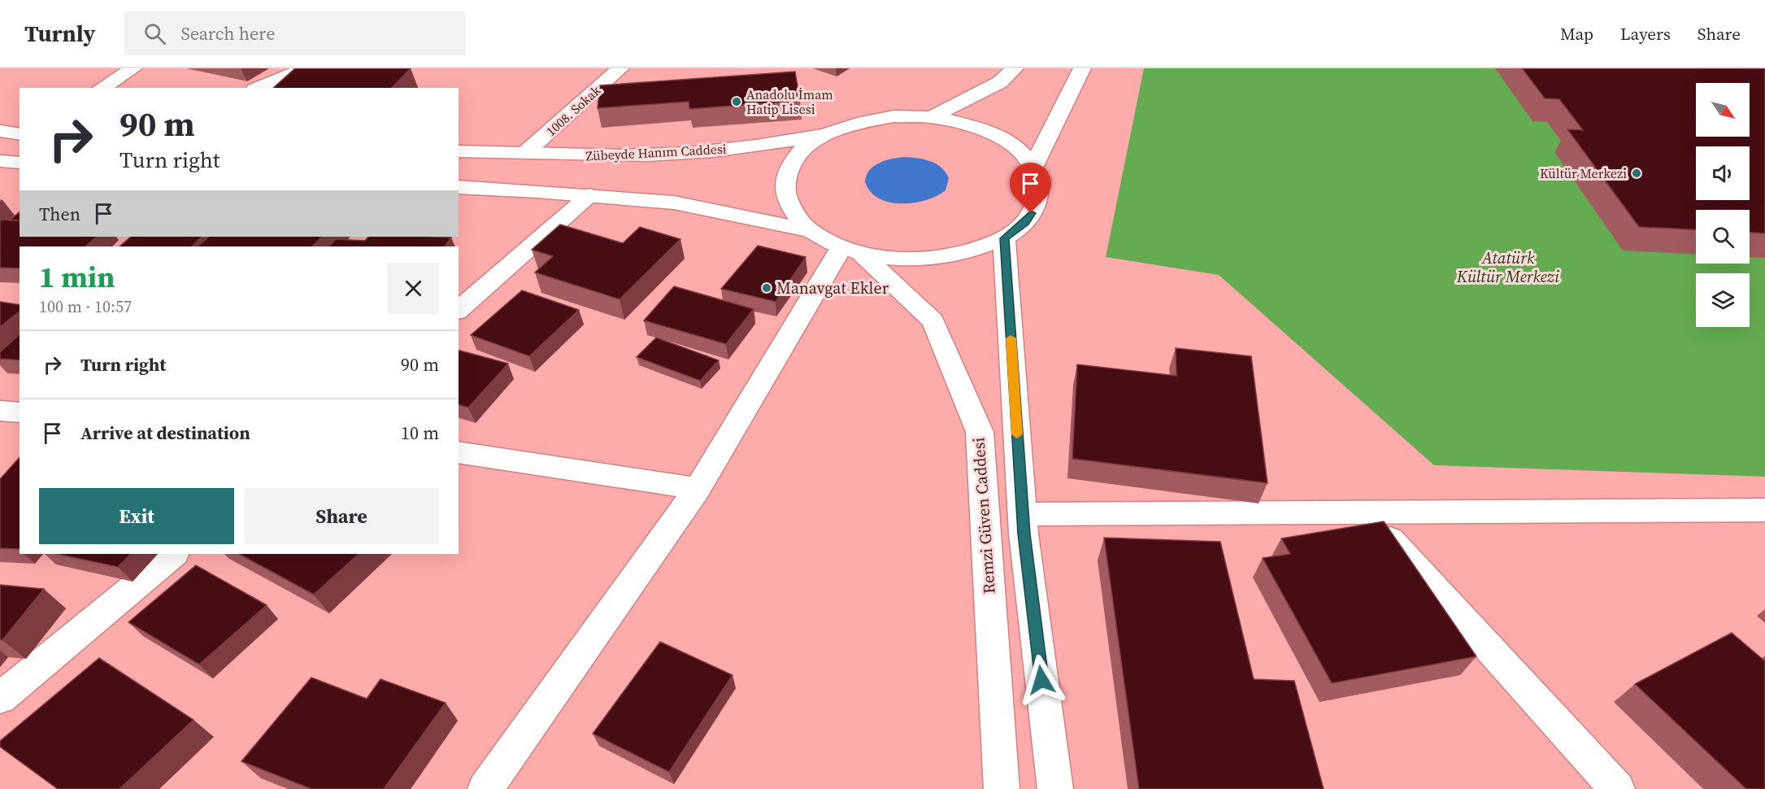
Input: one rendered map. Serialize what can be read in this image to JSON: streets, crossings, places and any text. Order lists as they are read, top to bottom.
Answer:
{
  "streets": {
    "main road": ["1008. Sokak", "Zübeyde Hanım Caddesi", "Remzi Güven Caddesi"]
  },
  "crossings": [
    ["1008. Sokak", "Zübeyde Hanım Caddesi"]
  ],
  "parks": ["Atatürk Kültür Merkezi"],
  "places": ["Anadolu İmam Hatip Lisesi", "Kültür Merkezi", "Manavgat Ekler"],
  "north": "bottom right",
  "page": {
    "header": "Turnly",
    "search": "Search here",
    "nav": ["Map", "Layers", "Share"],
    "turn": ["90 m", "Turn right"],
    "then": "Then",
    "heading": ["1 min", "100 m · 10:57"],
    "list": [
      {
        "name": "Turn right",
        "value": "90 m"
      },
      {
        "name": "Arrive at destination",
        "value": "10 m"
      }
    ],
    "buttons": ["Exit", "Share"]
  }
}
